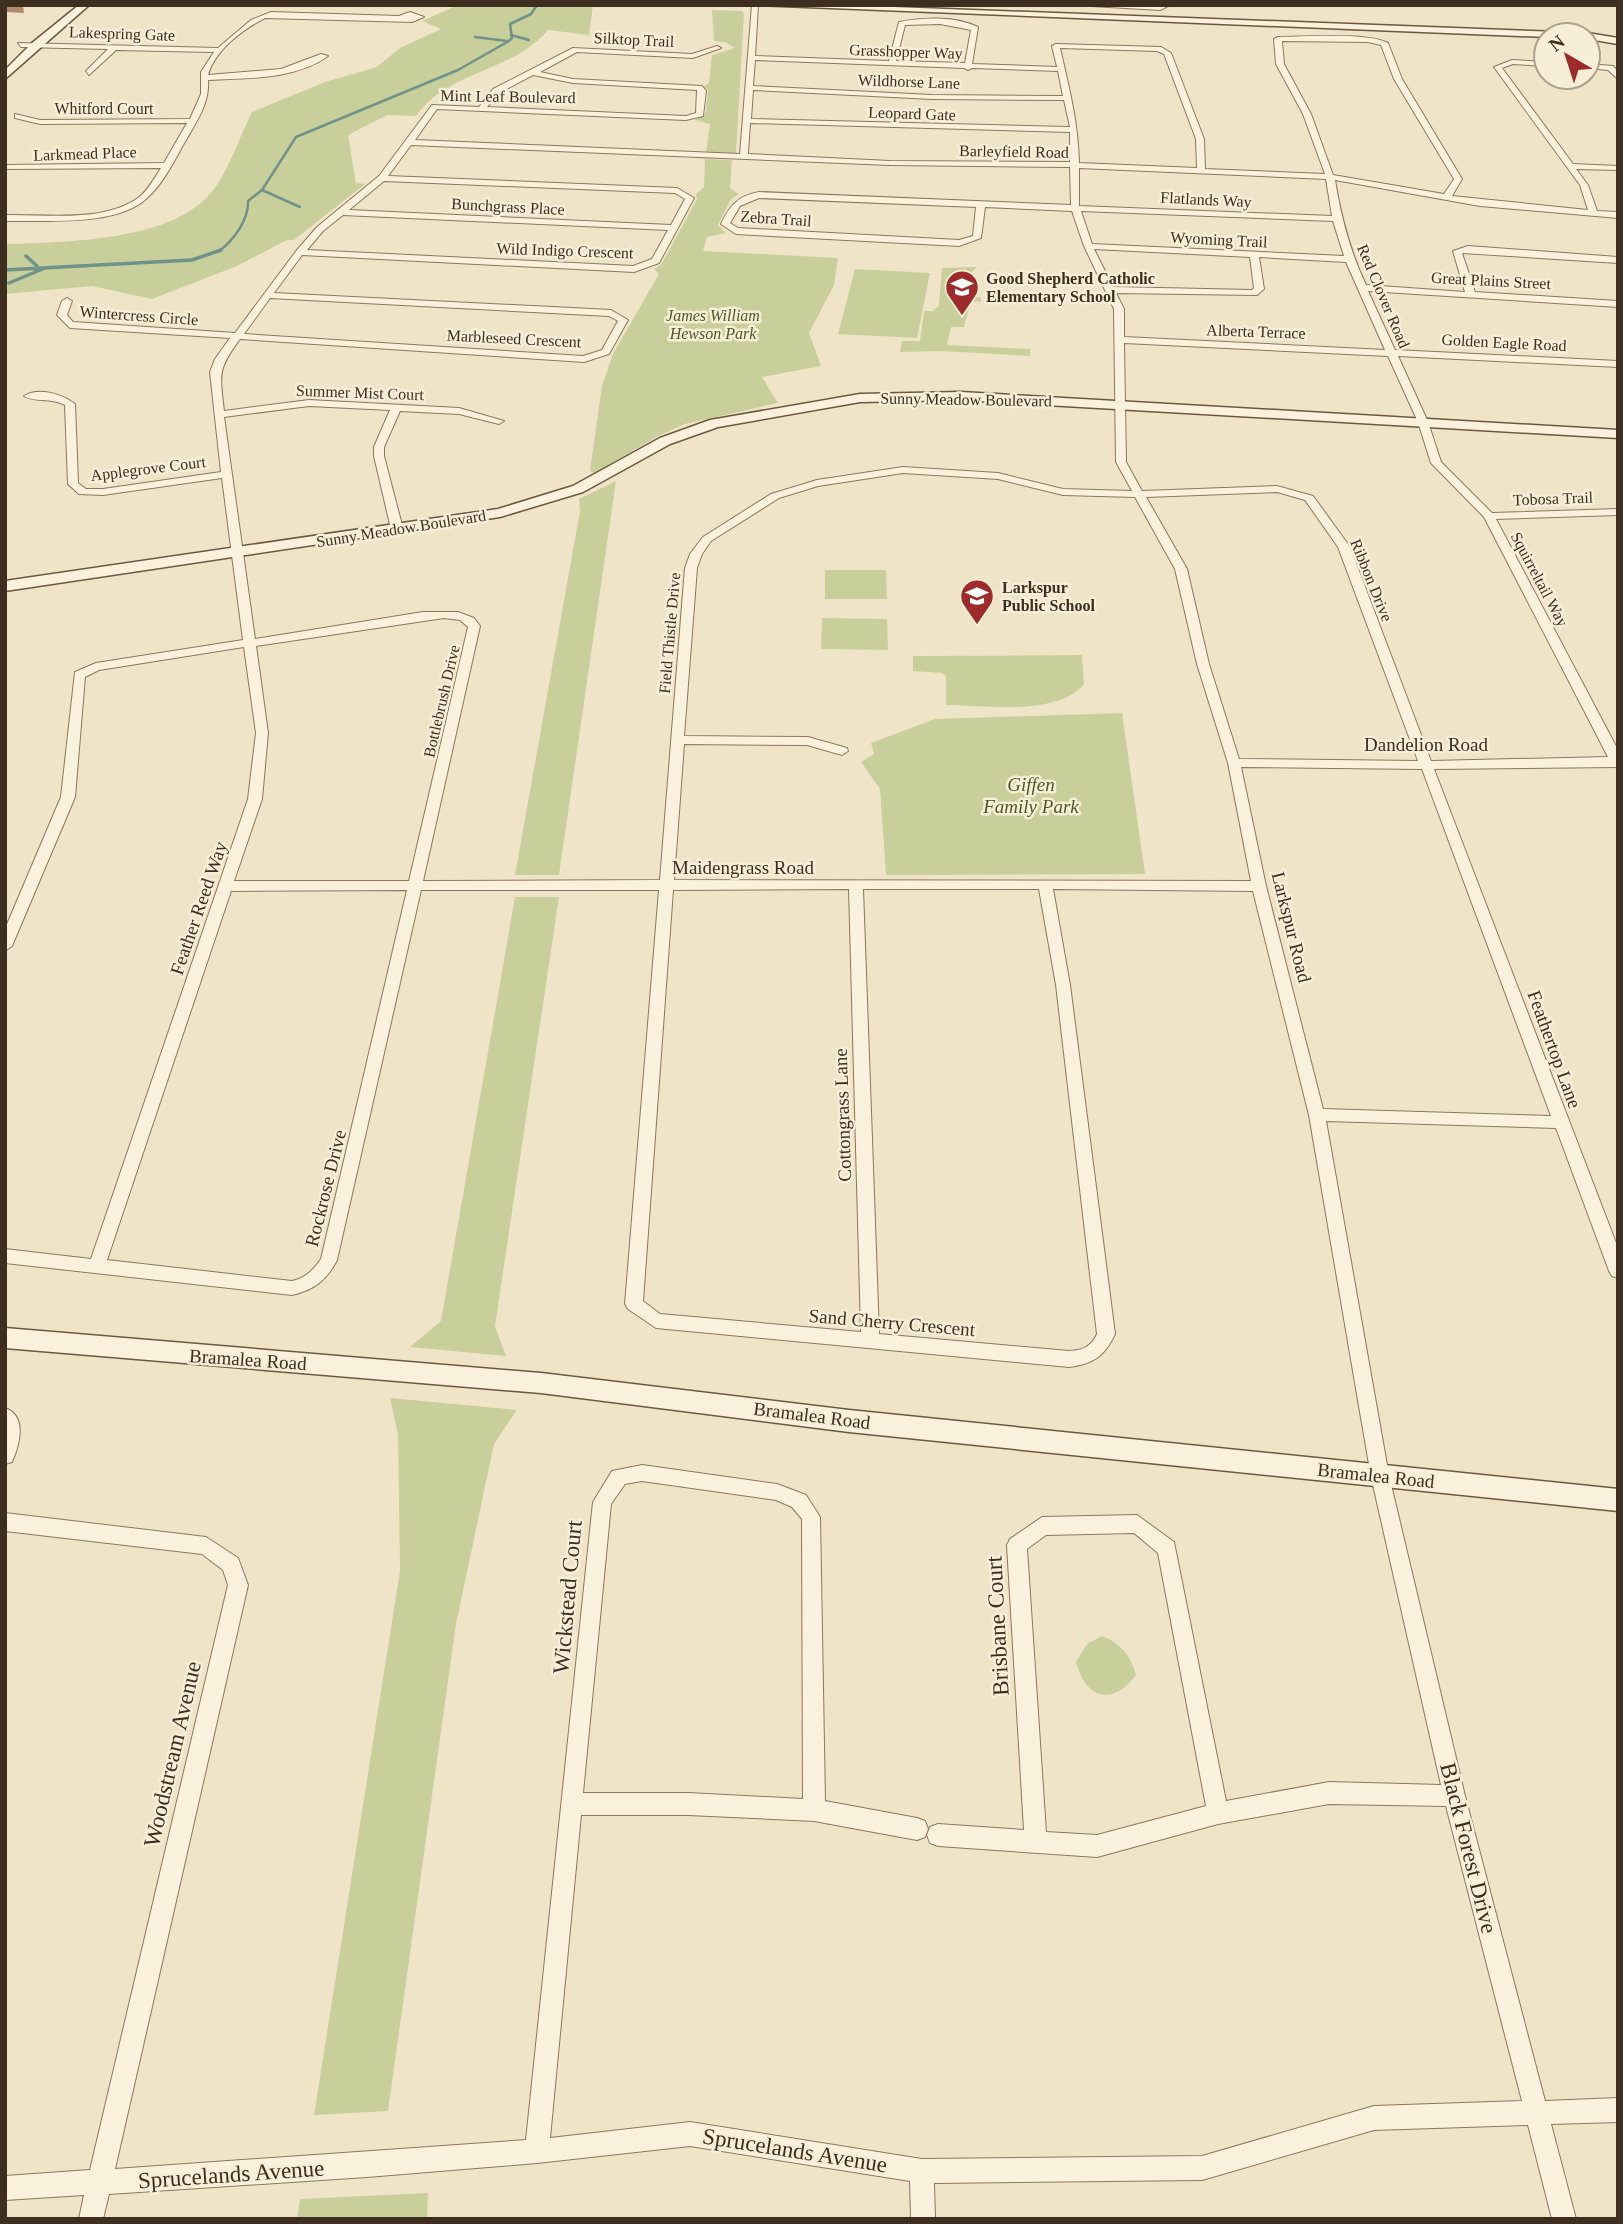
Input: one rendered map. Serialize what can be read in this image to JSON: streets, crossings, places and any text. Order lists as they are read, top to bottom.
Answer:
{
  "streets": {
    "main road": ["Sunny Meadow Boulevard", "Bramalea Road"],
    "street": [
      "Lakespring Gate",
      "Silktop Trail",
      "Grasshopper Way",
      "Wildhorse Lane",
      "Mint Leaf Boulevard",
      "Whitford Court",
      "Leopard Gate",
      "Barleyfield Road",
      "Larkmead Place",
      "Flatlands Way",
      "Bunchgrass Place",
      "Zebra Trail",
      "Wyoming Trail",
      "Wild Indigo Crescent",
      "Great Plains Street",
      "Red Clover Road",
      "Wintercress Circle",
      "Alberta Terrace",
      "Marbleseed Crescent",
      "Golden Eagle Road",
      "Summer Mist Court",
      "Applegrove Court",
      "Tobosa Trail",
      "Squirreltail Way",
      "Ribbon Drive",
      "Field Thistle Drive",
      "Bottlebrush Drive",
      "Dandelion Road",
      "Maidengrass Road",
      "Feather Reed Way",
      "Larkspur Road",
      "Feathertop Lane",
      "Cottongrass Lane",
      "Rockrose Drive",
      "Sand Cherry Crescent",
      "Wickstead Court",
      "Brisbane Court",
      "Woodstream Avenue",
      "Black Forest Drive",
      "Sprucelands Avenue"
    ]
  },
  "crossings": [
    ["Silktop Trail", "Mint Leaf Boulevard"],
    ["Grasshopper Way", "Larkspur Road"],
    ["Wildhorse Lane", "Larkspur Road"],
    ["Mint Leaf Boulevard", "Barleyfield Road"],
    ["Mint Leaf Boulevard", "Bunchgrass Place"],
    ["Mint Leaf Boulevard", "Wild Indigo Crescent"],
    ["Mint Leaf Boulevard", "Wintercress Circle"],
    ["Mint Leaf Boulevard", "Marbleseed Crescent"],
    ["Mint Leaf Boulevard", "Summer Mist Court"],
    ["Mint Leaf Boulevard", "Sunny Meadow Boulevard"],
    ["Mint Leaf Boulevard", "Applegrove Court"],
    ["Mint Leaf Boulevard", "Feather Reed Way"],
    ["Leopard Gate", "Larkspur Road"],
    ["Barleyfield Road", "Red Clover Road"],
    ["Barleyfield Road", "Larkspur Road"],
    ["Flatlands Way", "Zebra Trail"],
    ["Flatlands Way", "Red Clover Road"],
    ["Flatlands Way", "Larkspur Road"],
    ["Bunchgrass Place", "Wild Indigo Crescent"],
    ["Zebra Trail", "Larkspur Road"],
    ["Wyoming Trail", "Red Clover Road"],
    ["Wyoming Trail", "Larkspur Road"],
    ["Great Plains Street", "Red Clover Road"],
    ["Red Clover Road", "Alberta Terrace"],
    ["Red Clover Road", "Golden Eagle Road"],
    ["Red Clover Road", "Sunny Meadow Boulevard"],
    ["Red Clover Road", "Squirreltail Way"],
    ["Wintercress Circle", "Marbleseed Crescent"],
    ["Alberta Terrace", "Golden Eagle Road"],
    ["Alberta Terrace", "Larkspur Road"],
    ["Sunny Meadow Boulevard", "Squirreltail Way"],
    ["Sunny Meadow Boulevard", "Feather Reed Way"],
    ["Sunny Meadow Boulevard", "Larkspur Road"],
    ["Tobosa Trail", "Squirreltail Way"],
    ["Squirreltail Way", "Dandelion Road"],
    ["Ribbon Drive", "Field Thistle Drive"],
    ["Ribbon Drive", "Dandelion Road"],
    ["Ribbon Drive", "Larkspur Road"],
    ["Ribbon Drive", "Feathertop Lane"],
    ["Field Thistle Drive", "Maidengrass Road"],
    ["Field Thistle Drive", "Larkspur Road"],
    ["Field Thistle Drive", "Sand Cherry Crescent"],
    ["Bottlebrush Drive", "Maidengrass Road"],
    ["Bottlebrush Drive", "Feather Reed Way"],
    ["Bottlebrush Drive", "Rockrose Drive"],
    ["Dandelion Road", "Larkspur Road"],
    ["Dandelion Road", "Feathertop Lane"],
    ["Maidengrass Road", "Feather Reed Way"],
    ["Maidengrass Road", "Larkspur Road"],
    ["Maidengrass Road", "Cottongrass Lane"],
    ["Maidengrass Road", "Rockrose Drive"],
    ["Maidengrass Road", "Sand Cherry Crescent"],
    ["Feather Reed Way", "Rockrose Drive"],
    ["Larkspur Road", "Feathertop Lane"],
    ["Larkspur Road", "Bramalea Road"],
    ["Larkspur Road", "Black Forest Drive"],
    ["Cottongrass Lane", "Sand Cherry Crescent"],
    ["Bramalea Road", "Black Forest Drive"],
    ["Wickstead Court", "Sprucelands Avenue"],
    ["Woodstream Avenue", "Sprucelands Avenue"],
    ["Black Forest Drive", "Sprucelands Avenue"]
  ],
  "parks": ["James William Hewson Park", "Giffen Family Park"],
  "places": {
    "school or university": ["Good Shepherd Catholic Elementary School", "Larkspur Public School"]
  },
  "north": "top left"
}
